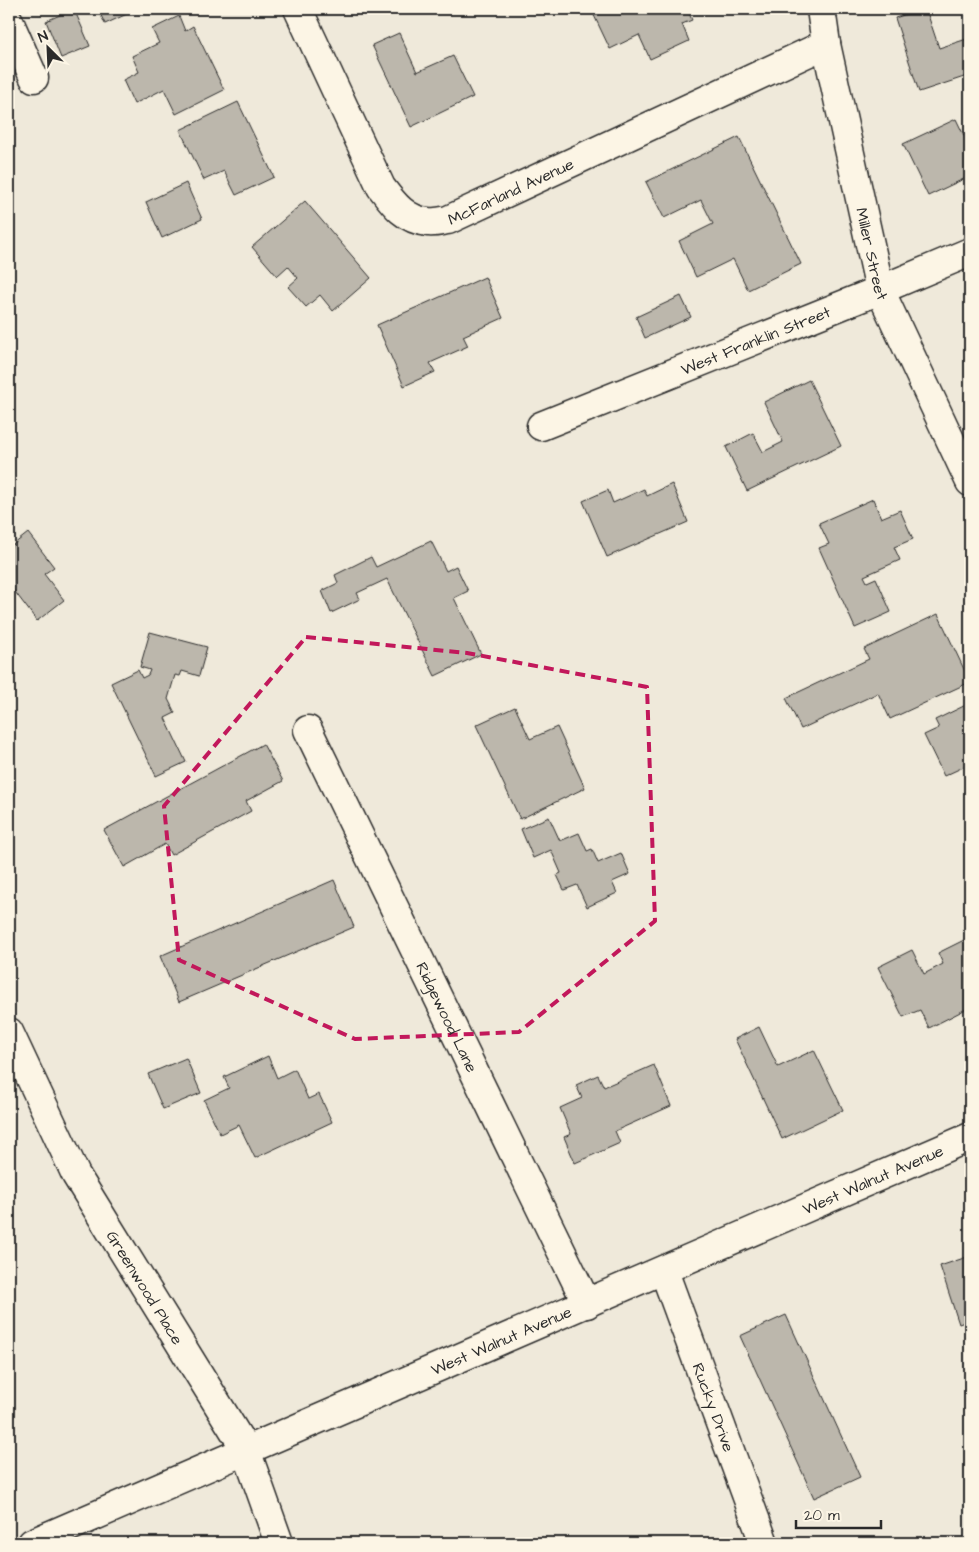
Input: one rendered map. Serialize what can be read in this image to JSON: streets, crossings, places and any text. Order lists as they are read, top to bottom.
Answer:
{
  "streets": {
    "street": [
      "McFarland Avenue",
      "Miller Street",
      "West Franklin Street",
      "Ridgewood Lane",
      "West Walnut Avenue",
      "Greenwood Place",
      "Rucky Drive"
    ]
  },
  "crossings": [
    ["McFarland Avenue", "Miller Street"],
    ["Miller Street", "West Franklin Street"],
    ["Ridgewood Lane", "West Walnut Avenue"],
    ["West Walnut Avenue", "Greenwood Place"],
    ["West Walnut Avenue", "Rucky Drive"]
  ],
  "scale_bar": "20 m",
  "north": "top left"
}
